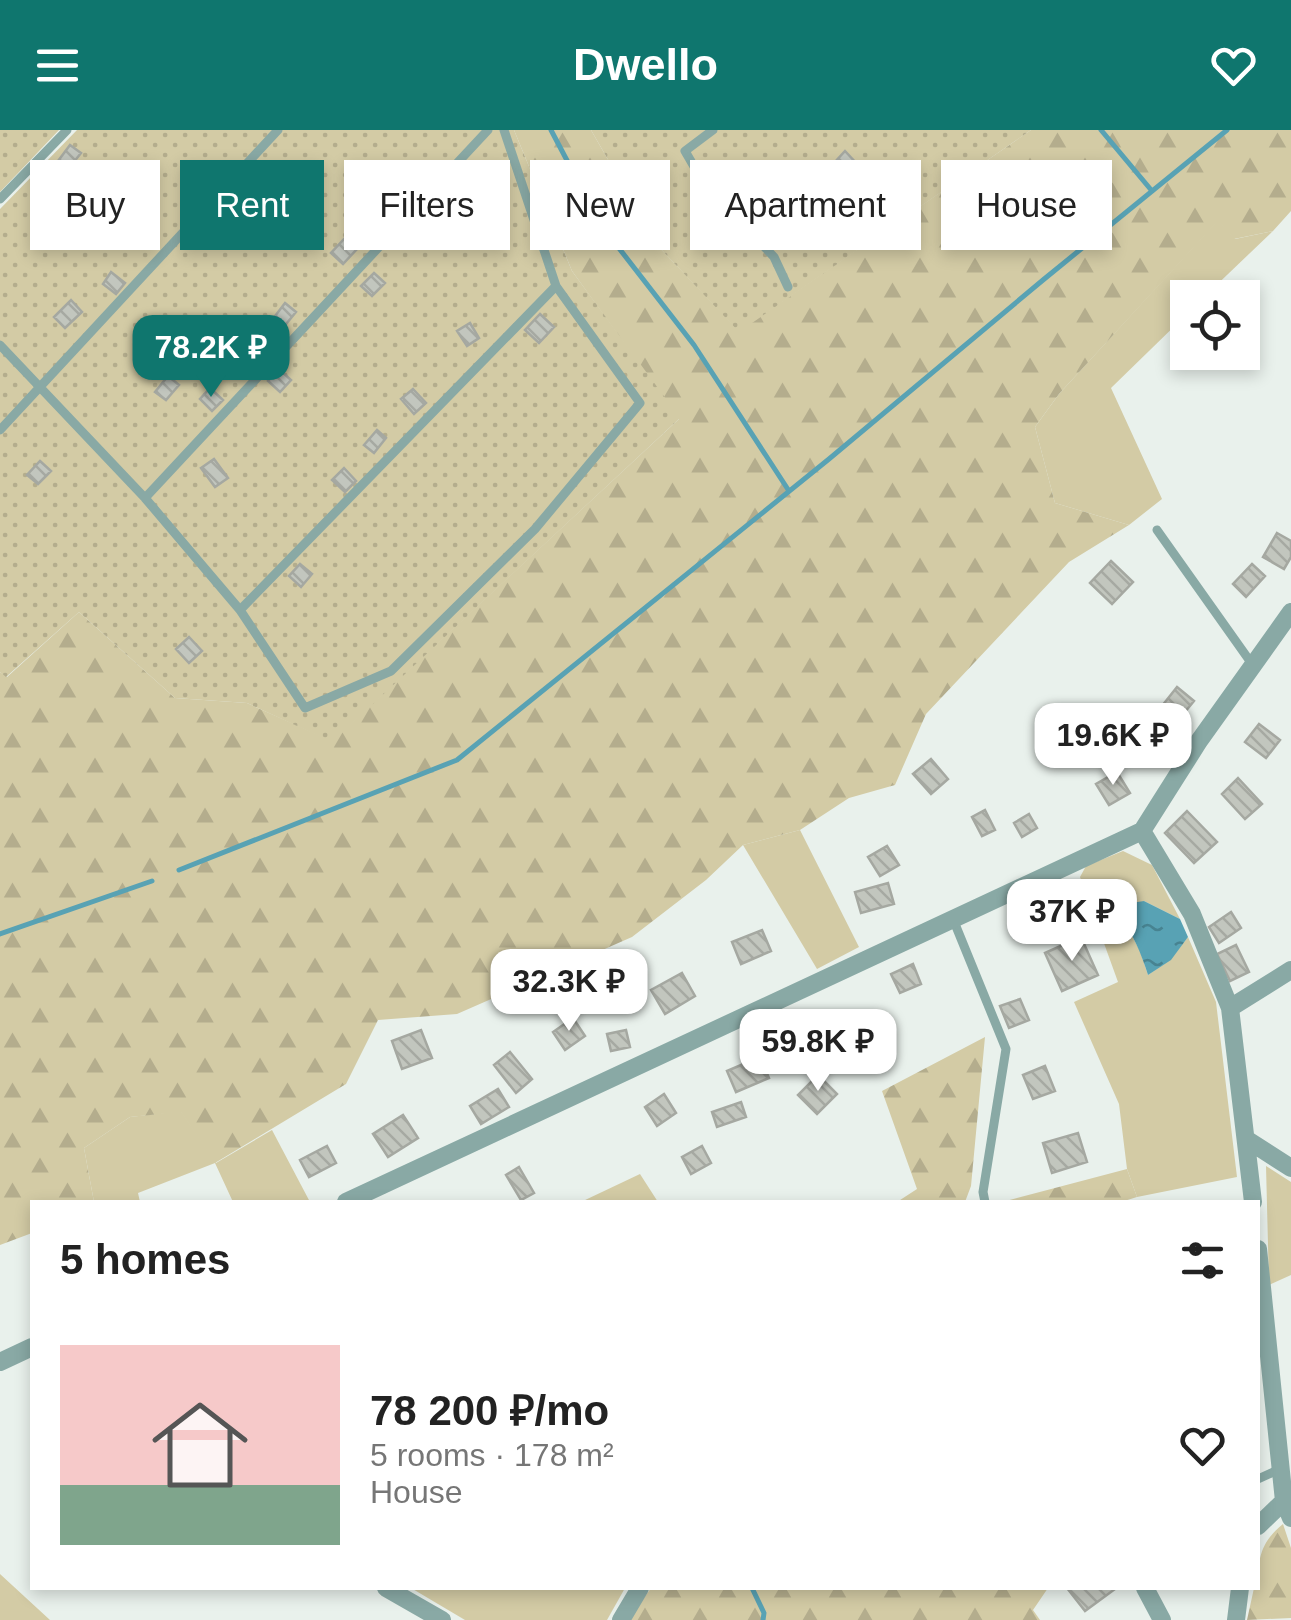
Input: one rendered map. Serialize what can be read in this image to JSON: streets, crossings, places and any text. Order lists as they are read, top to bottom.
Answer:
{
  "page": {
    "header": "Dwello",
    "chip": [
      "Buy",
      "Rent",
      "Filters",
      "New",
      "Apartment",
      "House"
    ],
    "price": [
      "78.2K ₽",
      "19.6K ₽",
      "37K ₽",
      "32.3K ₽",
      "59.8K ₽"
    ],
    "heading": "5 homes",
    "list": [
      {
        "name": "78 200 ₽/mo",
        "note": "5 rooms · 178 m² · House"
      }
    ]
  }
}
